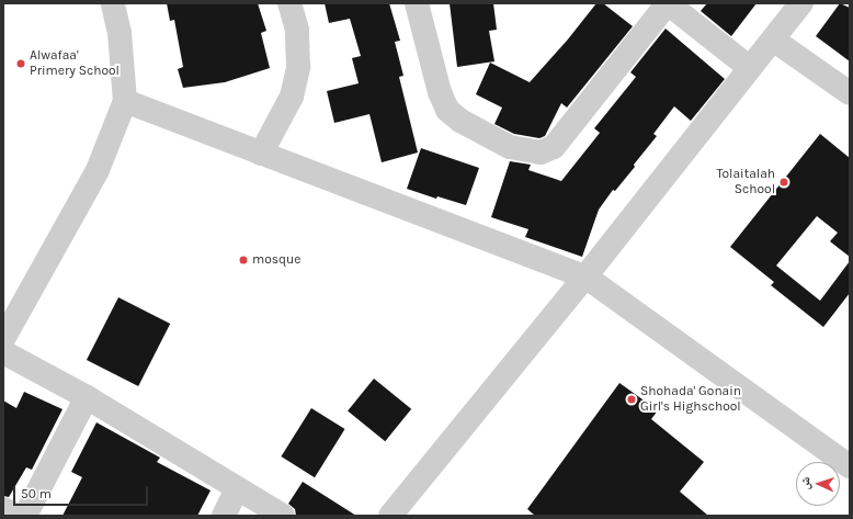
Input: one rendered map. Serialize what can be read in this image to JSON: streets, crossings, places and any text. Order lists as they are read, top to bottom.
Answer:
{
  "places": [
    "Alwafaa' Primery School",
    "Tolaitalah School",
    "mosque",
    "Shohada' Gonain Girl's Highschool"
  ],
  "scale_bar": "50 m",
  "north": "left"
}
